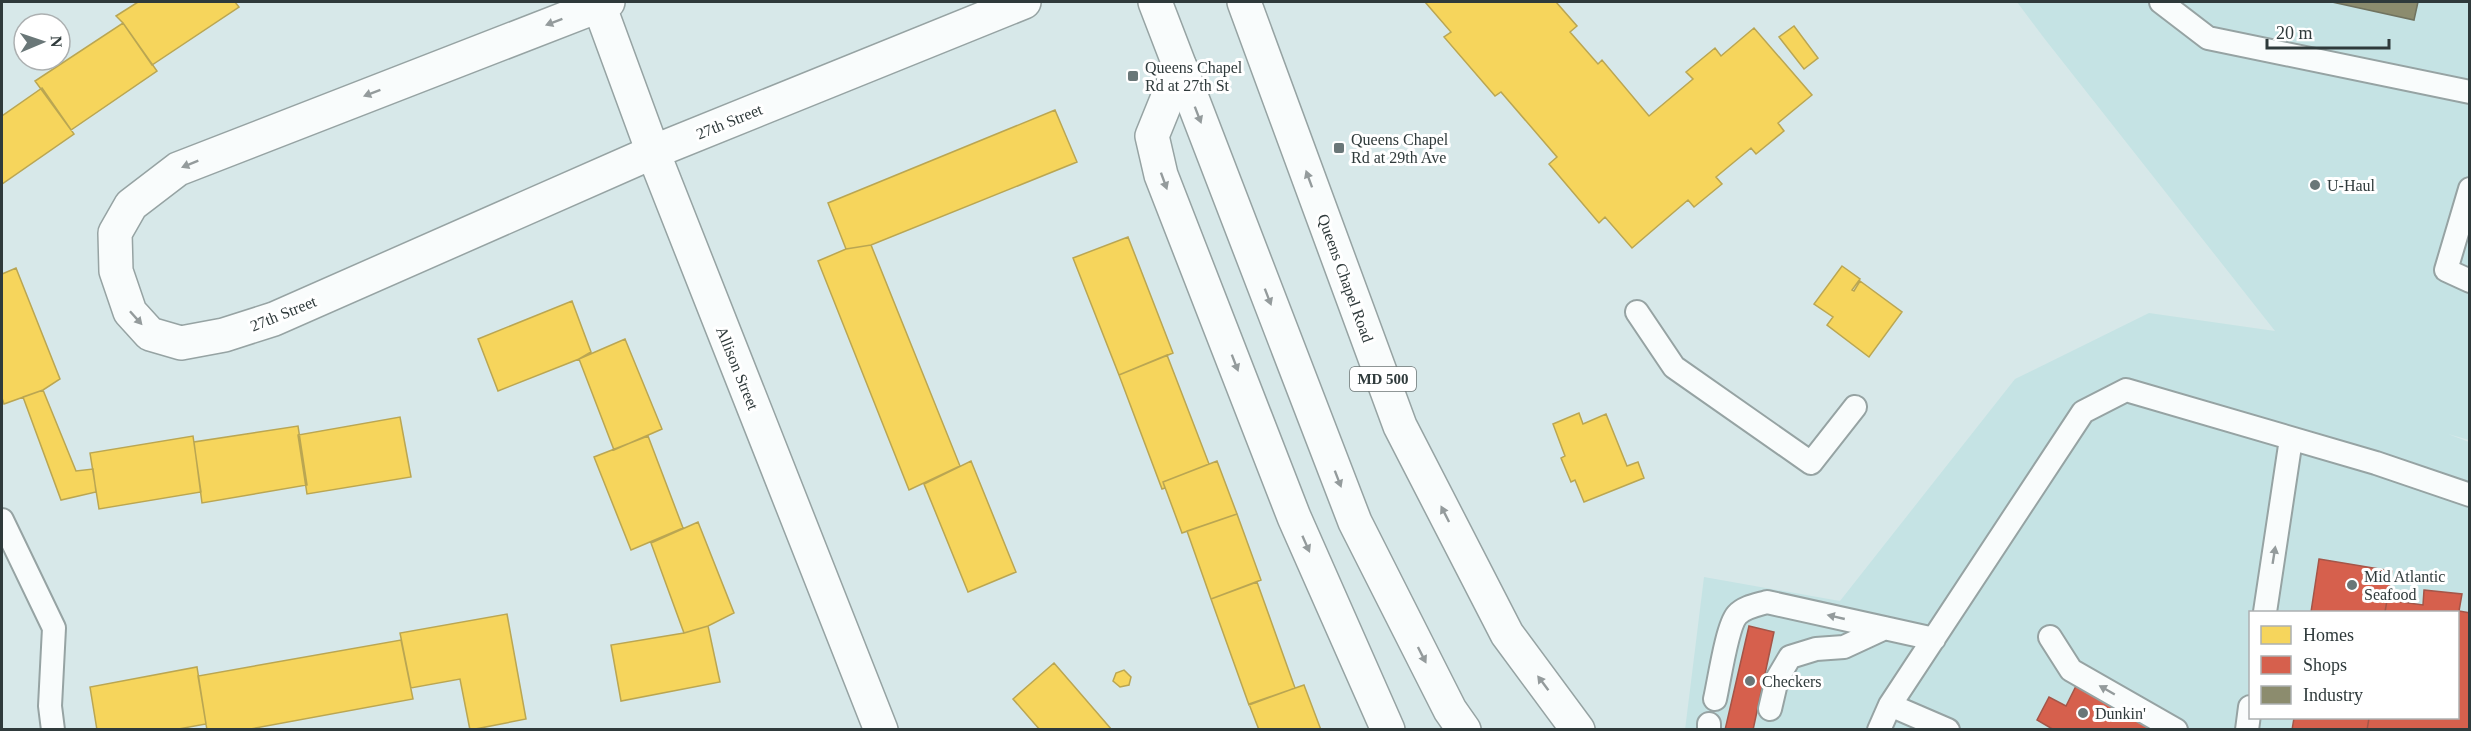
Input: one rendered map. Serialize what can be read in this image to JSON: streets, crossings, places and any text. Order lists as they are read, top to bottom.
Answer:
{
  "streets": {
    "street": [
      "27th Street",
      "Queens Chapel Road",
      "Allison Street",
      "MD 500"
    ]
  },
  "crossings": [
    ["27th Street", "Allison Street"]
  ],
  "places": {
    "transit": ["Queens Chapel Rd at 27th St", "Queens Chapel Rd at 29th Ave"],
    "other": [
      "U-Haul",
      "Mid Atlantic Seafood",
      "Checkers",
      "Dunkin'"
    ]
  },
  "legend": ["Homes", "Shops", "Industry"],
  "scale_bar": "20 m",
  "north": "right"
}
